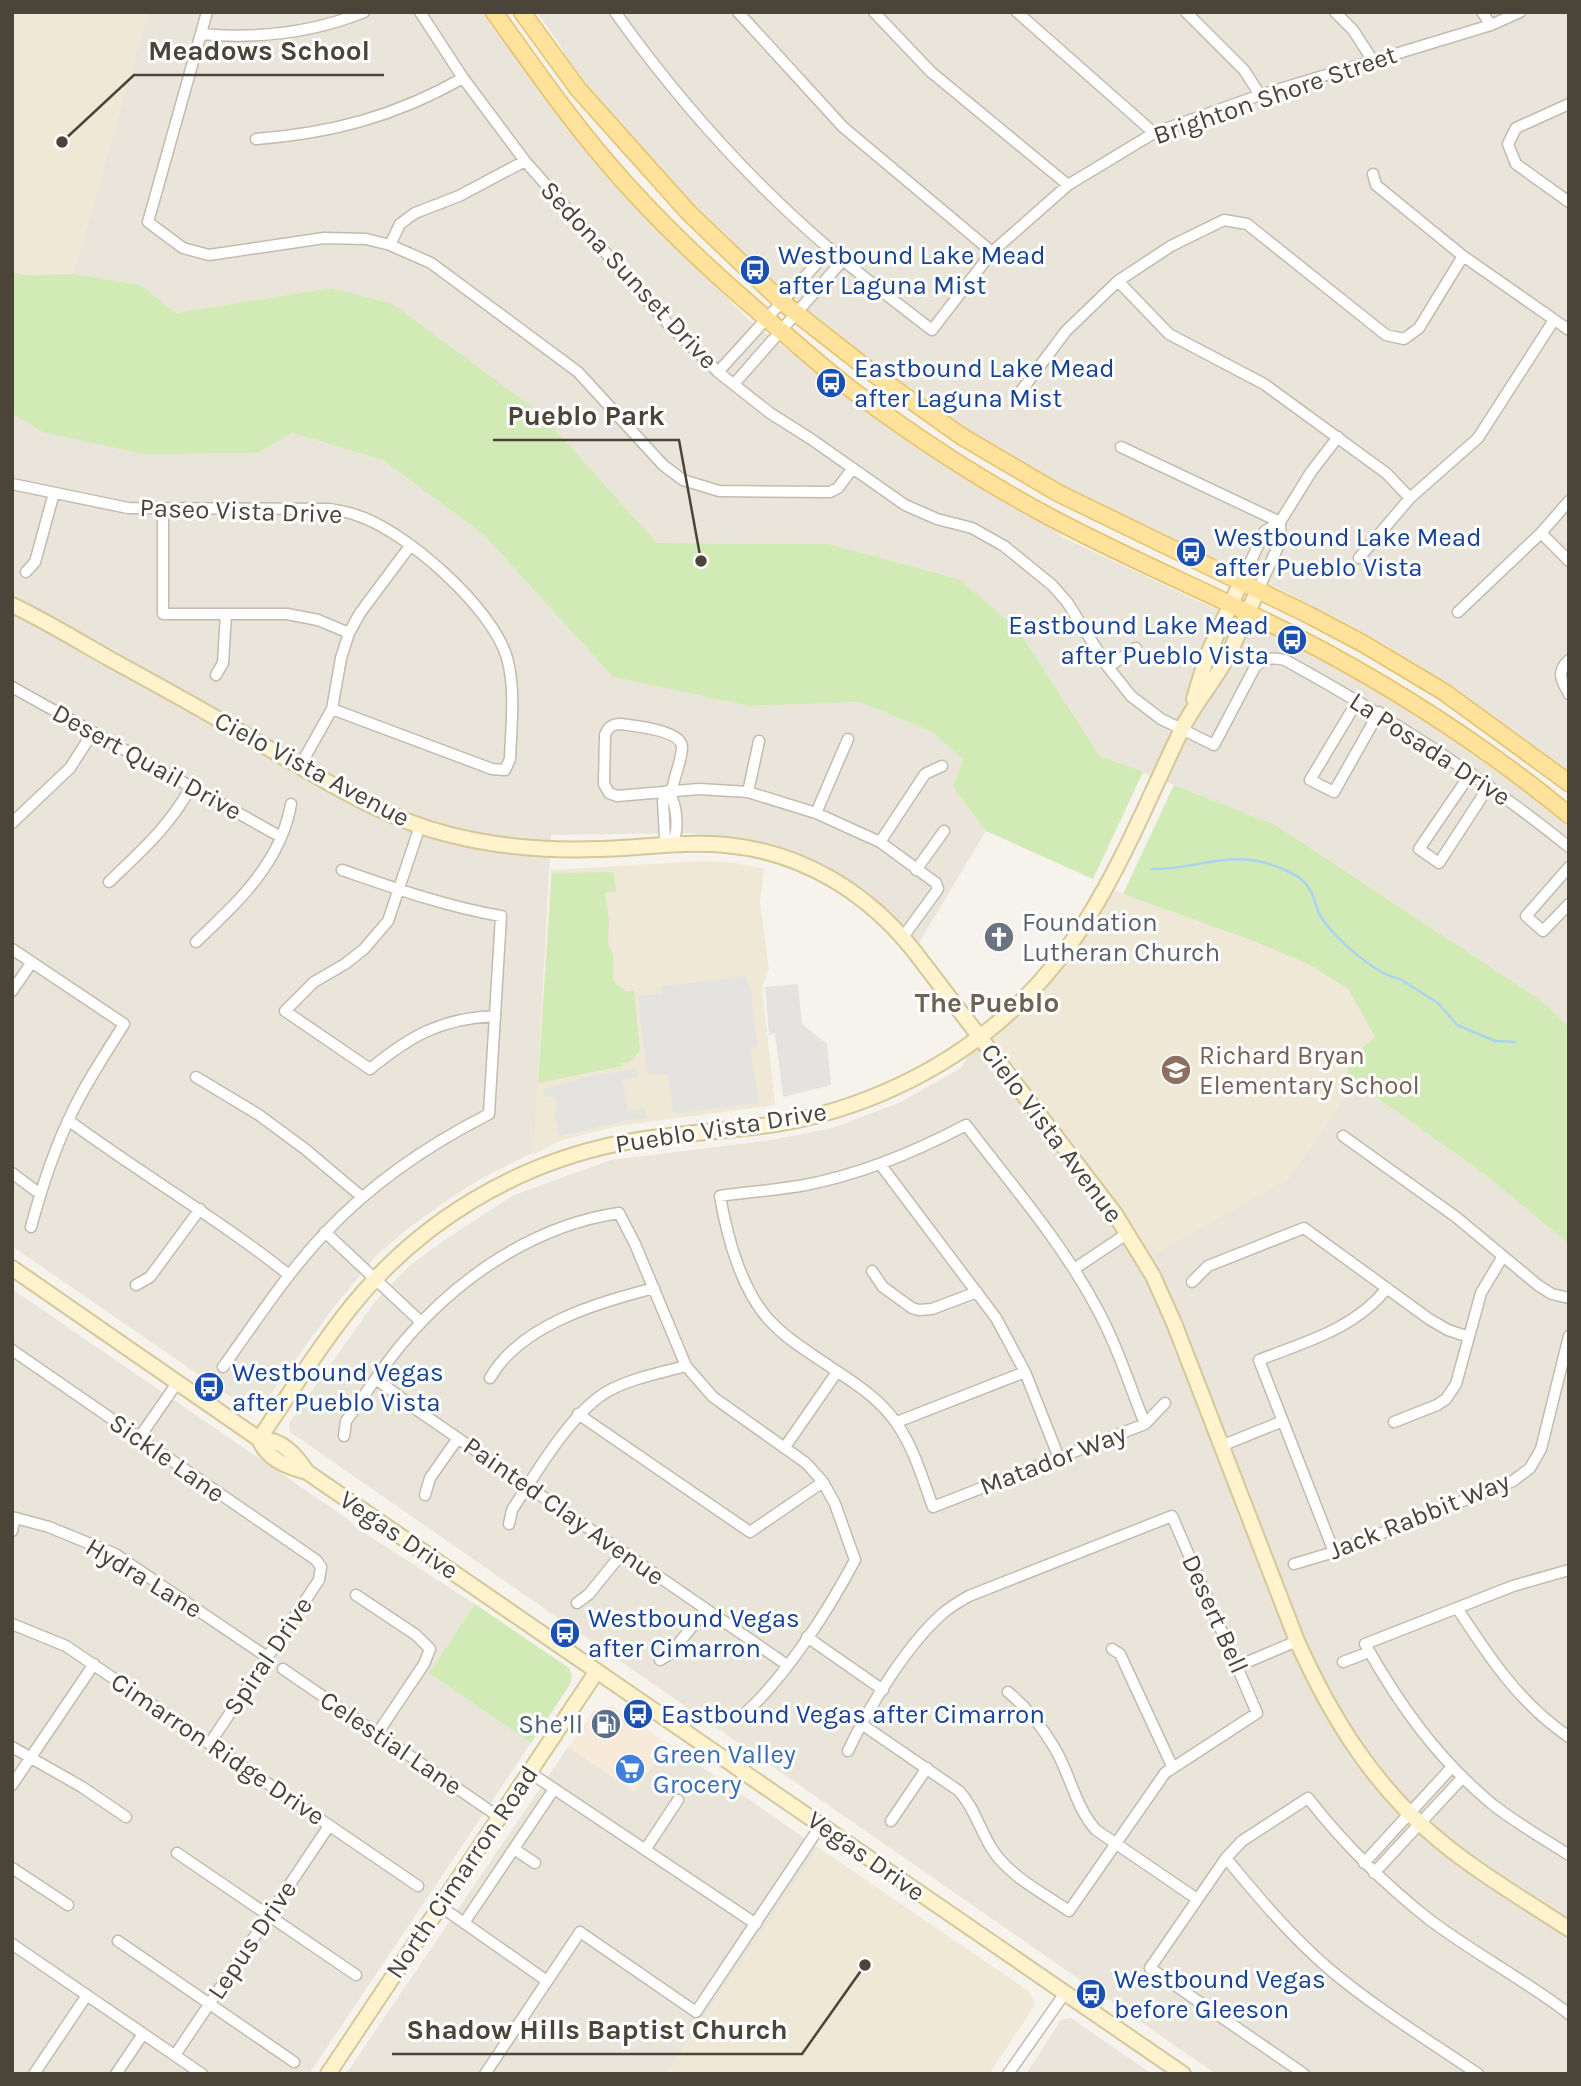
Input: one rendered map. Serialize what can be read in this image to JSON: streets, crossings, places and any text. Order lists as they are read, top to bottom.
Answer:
{
  "streets": {
    "street": [
      "Brighton Shore Street",
      "Sedona Sunset Drive",
      "Paseo Vista Drive",
      "La Posada Drive",
      "Desert Quail Drive",
      "Cielo Vista Avenue",
      "Pueblo Vista Drive",
      "Sickle Lane",
      "Matador Way",
      "Painted Clay Avenue",
      "Jack Rabbit Way",
      "Vegas Drive",
      "Hydra Lane",
      "Desert Bell",
      "Spiral Drive",
      "Celestial Lane",
      "Cimarron Ridge Drive",
      "North Cimarron Road",
      "Lepus Drive"
    ]
  },
  "crossings": [
    ["Sedona Sunset Drive", "La Posada Drive"],
    ["Sedona Sunset Drive", "Pueblo Vista Drive"],
    ["Cielo Vista Avenue", "Pueblo Vista Drive"],
    ["Pueblo Vista Drive", "Vegas Drive"],
    ["Sickle Lane", "Spiral Drive"],
    ["Vegas Drive", "North Cimarron Road"],
    ["Hydra Lane", "Spiral Drive"],
    ["Spiral Drive", "Cimarron Ridge Drive"],
    ["Celestial Lane", "North Cimarron Road"],
    ["Cimarron Ridge Drive", "Lepus Drive"]
  ],
  "districts": ["The Pueblo"],
  "places": {
    "other": ["Meadows School", "Pueblo Park", "Shadow Hills Baptist Church"],
    "bus stop": [
      "Westbound Lake Mead after Laguna Mist",
      "Eastbound Lake Mead after Laguna Mist",
      "Westbound Lake Mead after Pueblo Vista",
      "Eastbound Lake Mead after Pueblo Vista",
      "Westbound Vegas after Pueblo Vista",
      "Westbound Vegas after Cimarron",
      "Eastbound Vegas after Cimarron",
      "Westbound Vegas before Gleeson"
    ],
    "church": ["Foundation Lutheran Church"],
    "school or university": ["Richard Bryan Elementary School"],
    "fuel station": ["She’ll"],
    "supermarket": ["Green Valley Grocery"]
  }
}
